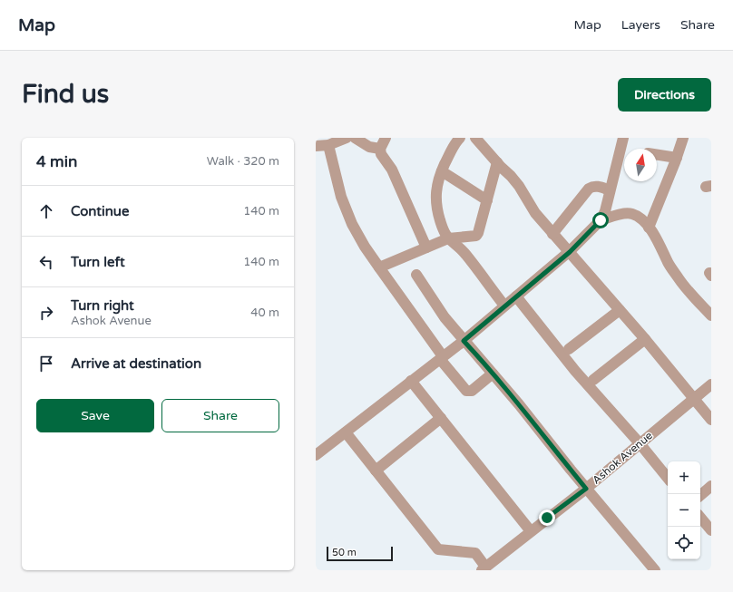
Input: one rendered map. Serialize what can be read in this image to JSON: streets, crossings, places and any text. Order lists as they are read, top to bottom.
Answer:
{
  "streets": {
    "street": ["Ashok Avenue"]
  },
  "scale_bar": "50 m",
  "north": "top",
  "page": {
    "header": "Map",
    "nav": ["Map", "Layers", "Share"],
    "buttons": [
      "Directions",
      ["Save", "Share"]
    ],
    "title": "Find us",
    "heading": ["4 min", "Walk · 320 m"],
    "list": [
      ["Continue", "140 m"],
      ["Turn left", "140 m"],
      ["Turn right", "Ashok Avenue", "40 m"],
      "Arrive at destination"
    ],
    "map_buttons": ["+", "−"],
    "scale": "50 m"
  }
}
